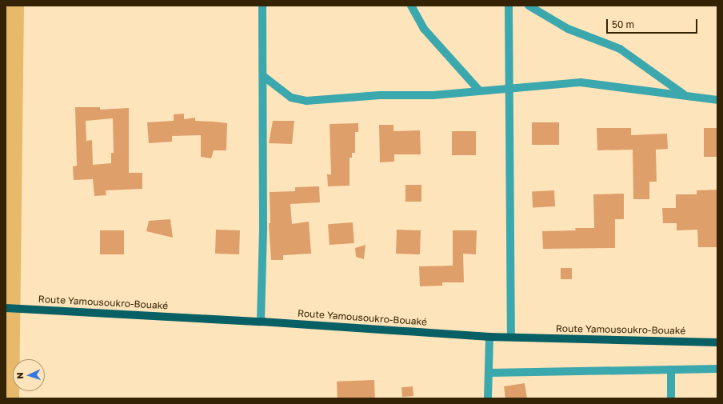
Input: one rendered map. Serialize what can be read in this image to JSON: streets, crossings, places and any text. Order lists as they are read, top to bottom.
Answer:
{
  "streets": {
    "main road": ["Route Yamousoukro-Bouaké"]
  },
  "scale_bar": "50 m",
  "north": "left"
}
